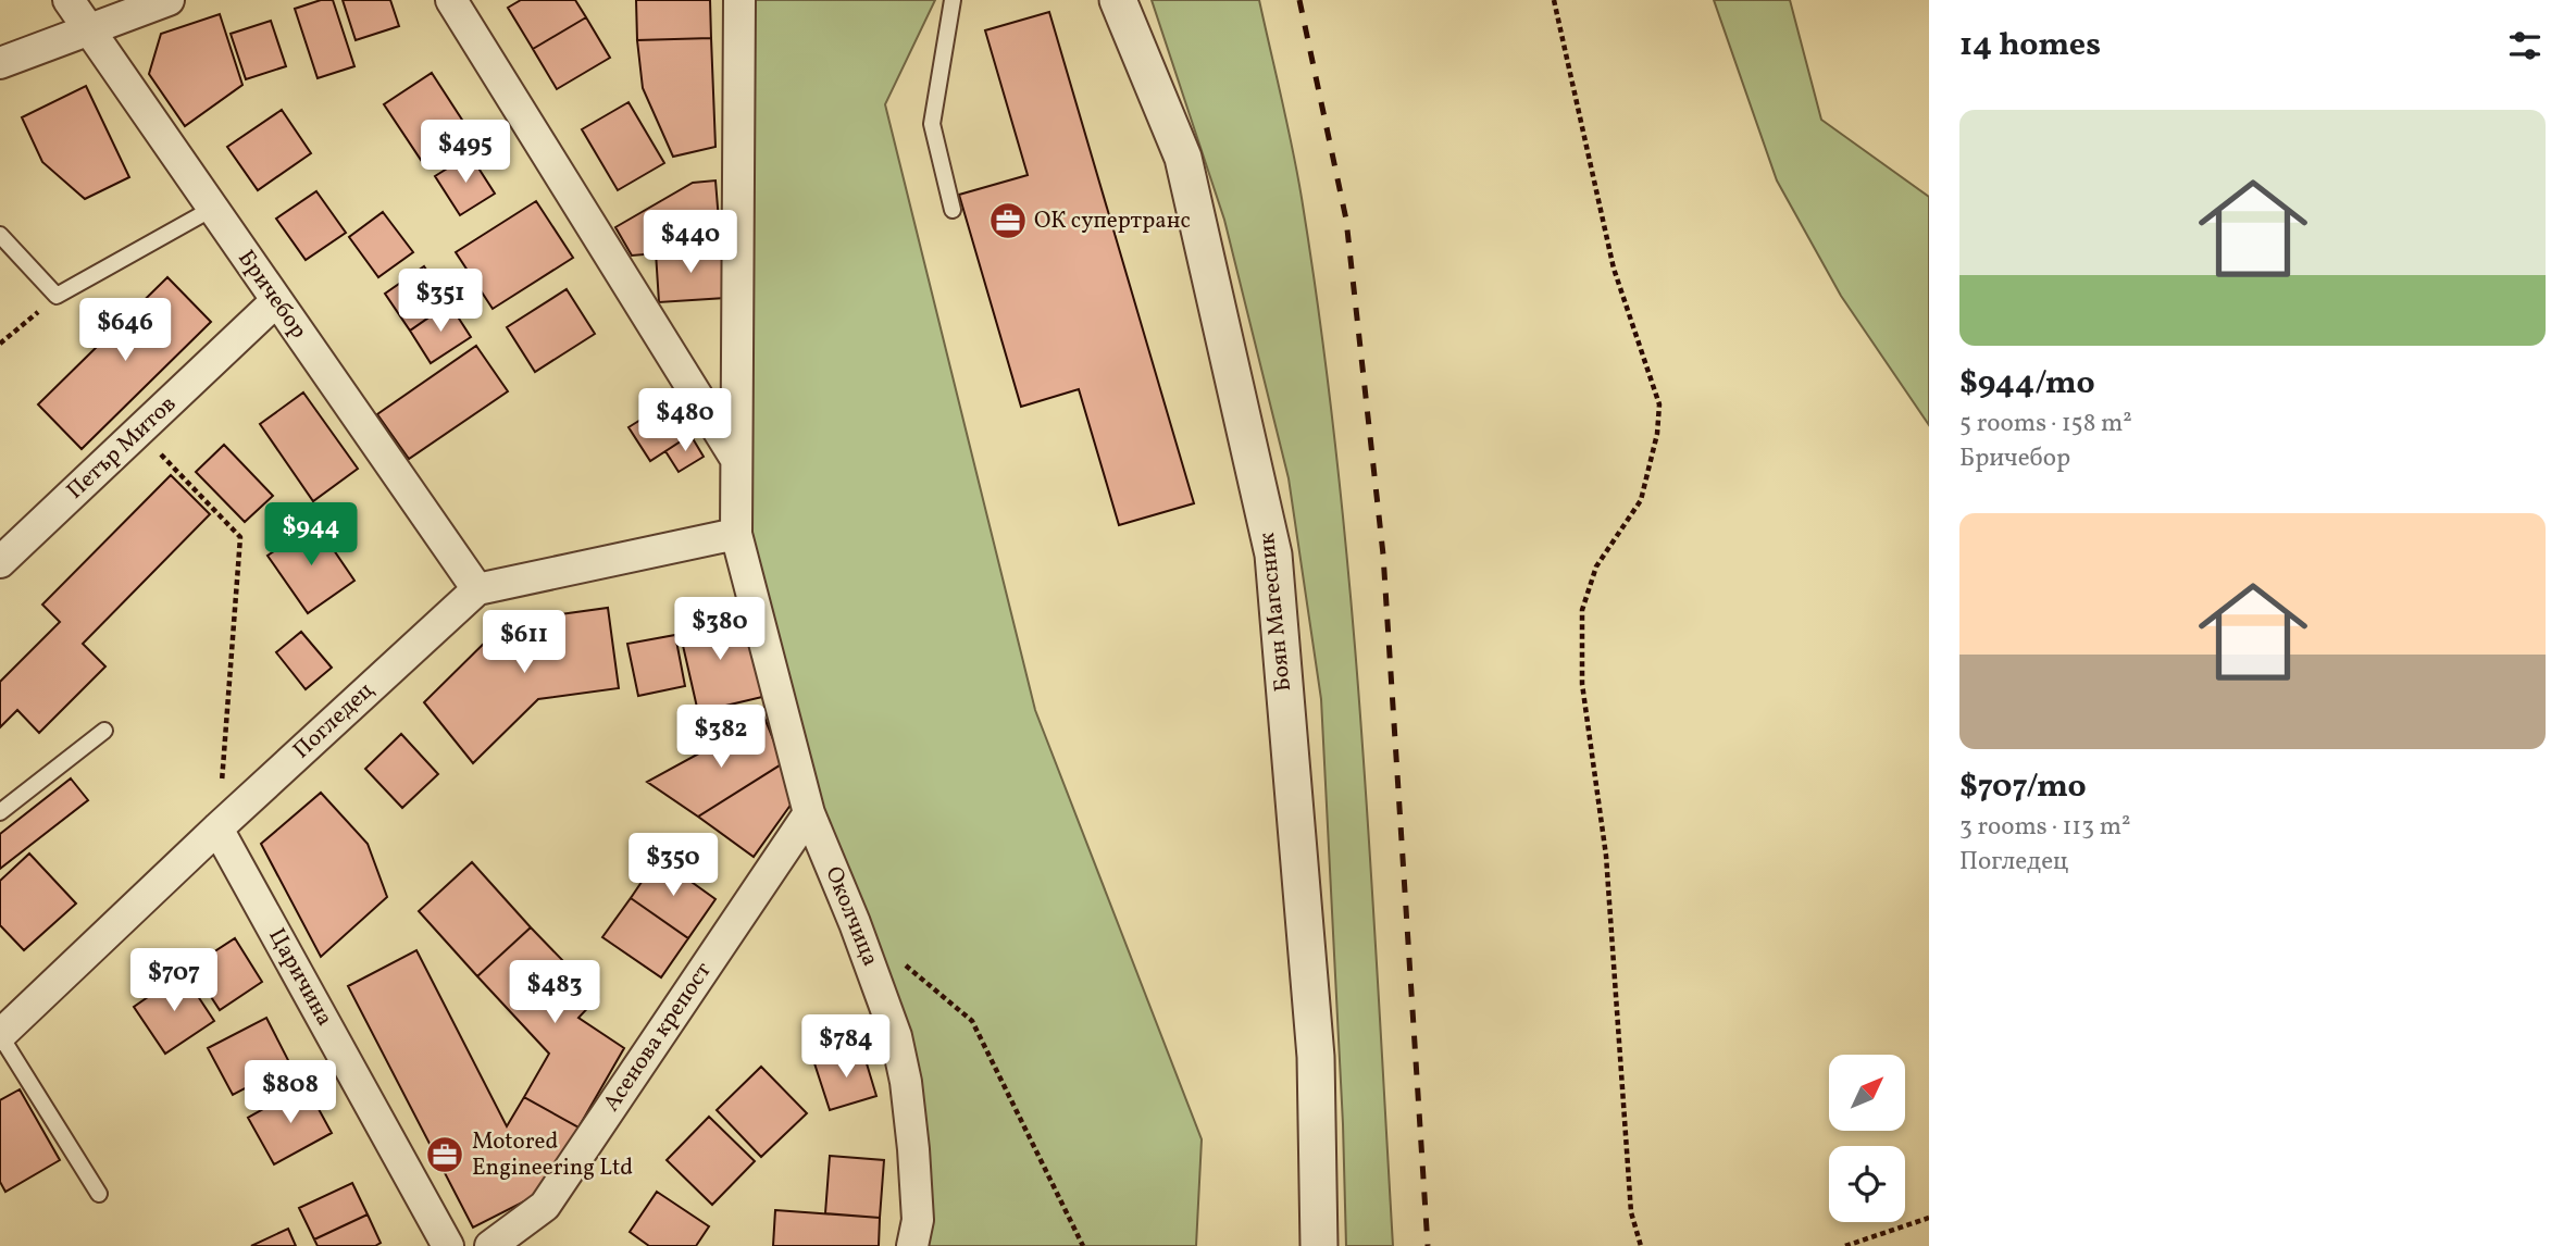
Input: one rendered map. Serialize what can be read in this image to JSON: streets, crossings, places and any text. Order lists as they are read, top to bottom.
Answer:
{
  "streets": {
    "street": [
      "Бричебор",
      "Петър Митов",
      "Боян Магесник",
      "Погледец",
      "Околчица",
      "Царичина",
      "Асенова крепост"
    ]
  },
  "crossings": [
    ["Бричебор", "Петър Митов"],
    ["Бричебор", "Погледец"],
    ["Погледец", "Царичина"],
    ["Околчица", "Асенова крепост"]
  ],
  "places": {
    "office": ["ОК супертранс", "Motored Engineering Ltd"]
  },
  "north": "top right",
  "page": {
    "heading": "14 homes",
    "list": [
      {
        "name": "$944/mo",
        "note": "5 rooms · 158 m² · Бричебор"
      },
      {
        "name": "$707/mo",
        "note": "3 rooms · 113 m² · Погледец"
      }
    ],
    "price": [
      "$495",
      "$440",
      "$351",
      "$646",
      "$480",
      "$944",
      "$380",
      "$611",
      "$382",
      "$350",
      "$707",
      "$483",
      "$784",
      "$808"
    ]
  }
}
